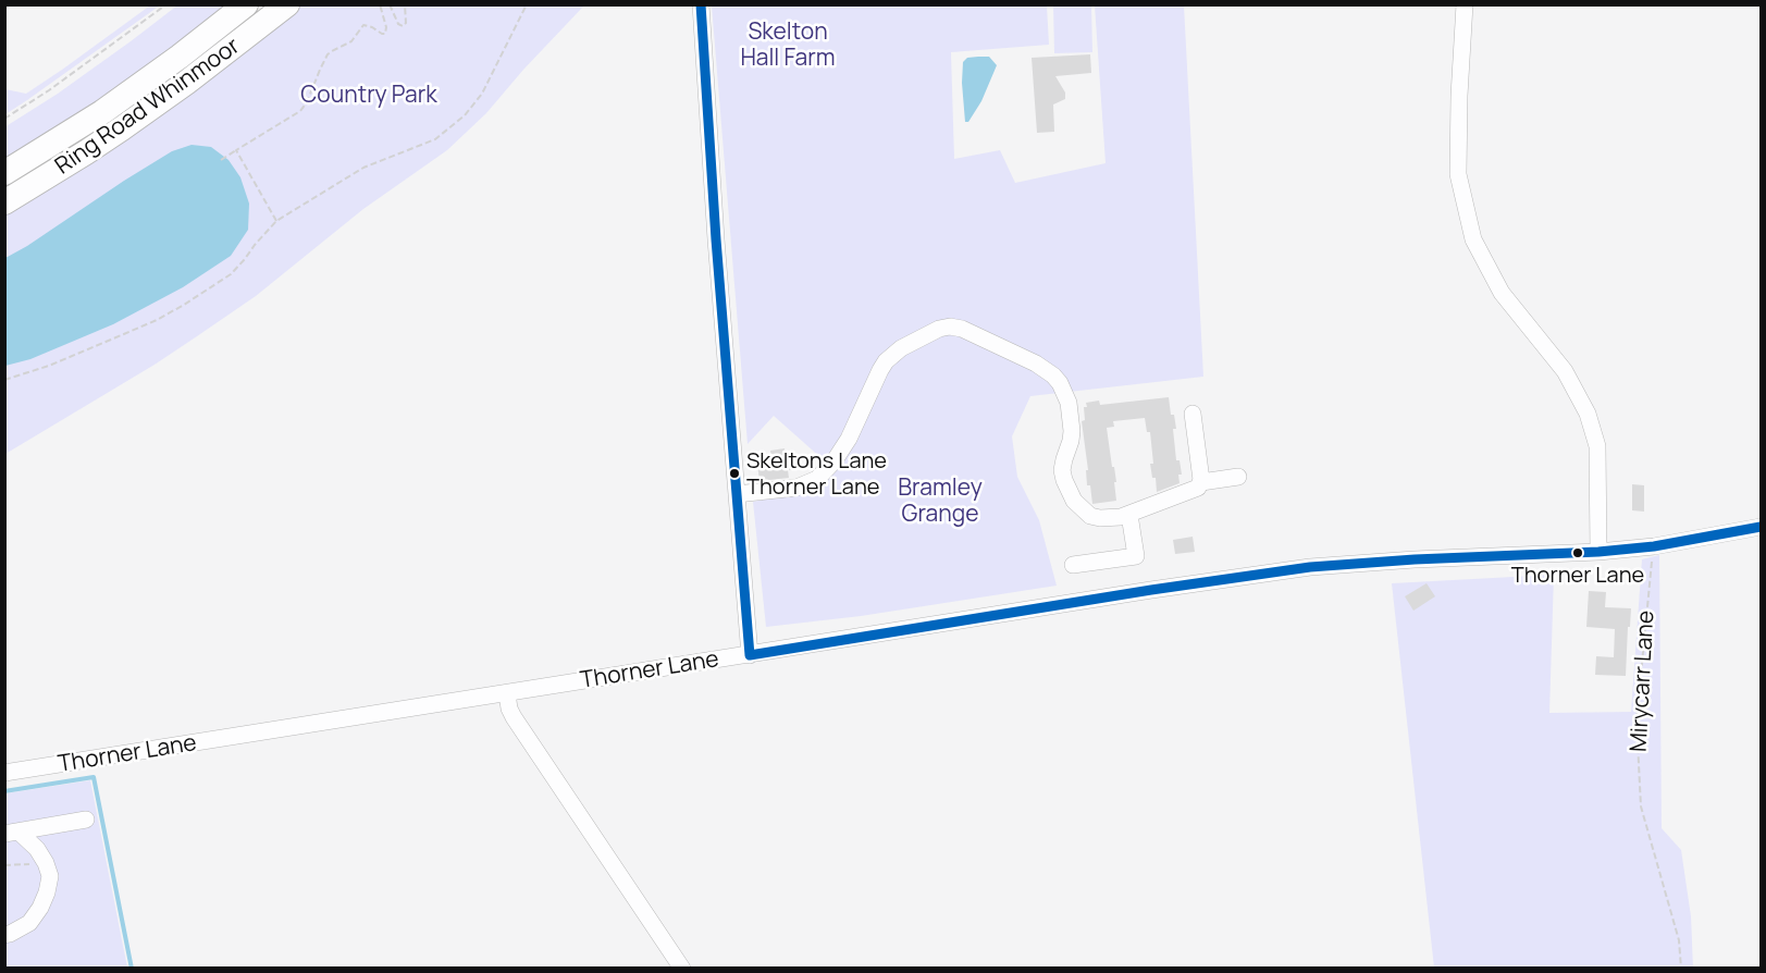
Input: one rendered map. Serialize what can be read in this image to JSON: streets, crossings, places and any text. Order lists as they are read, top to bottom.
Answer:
{
  "streets": {
    "highway": ["Ring Road Whinmoor"],
    "street": ["Thorner Lane"],
    "path": ["Mirycarr Lane"]
  },
  "crossings": [
    ["Thorner Lane", "Mirycarr Lane"]
  ],
  "parks": ["Skelton Hall Farm", "Country Park", "Bramley Grange"],
  "places": ["Skeltons Lane Thorner Lane", "Thorner Lane"]
}
